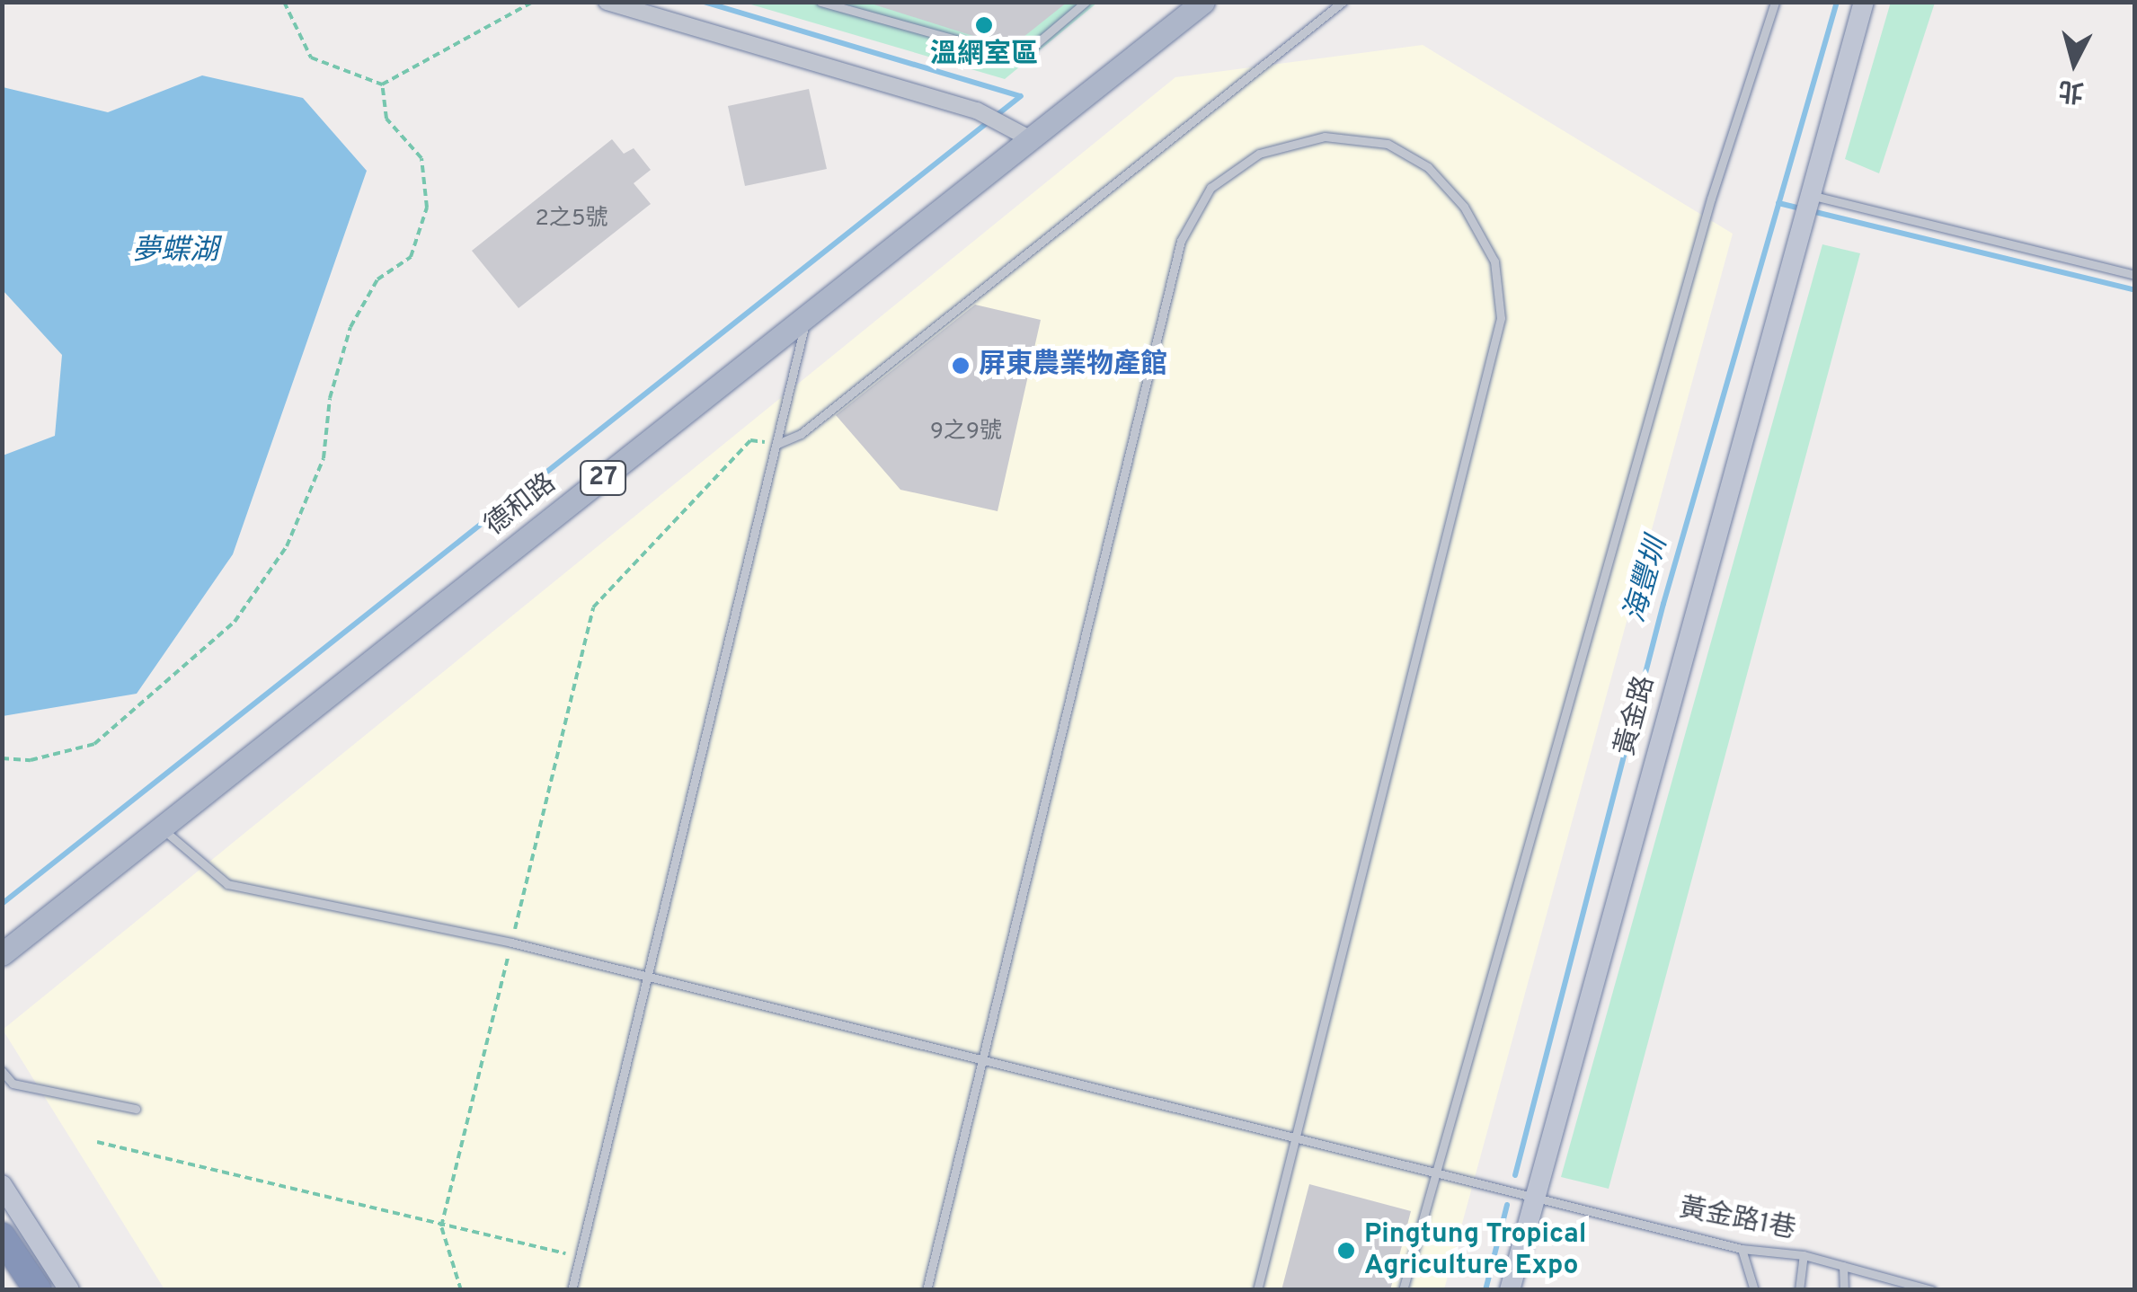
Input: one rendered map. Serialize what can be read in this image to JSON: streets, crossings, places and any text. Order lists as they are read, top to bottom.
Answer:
{
  "streets": {
    "main road": ["27", "德和路"],
    "street": ["黃金路"],
    "lane": ["黃金路1巷"]
  },
  "crossings": [
    ["德和路", "黃金路1巷"],
    ["黃金路", "黃金路1巷"]
  ],
  "water": ["夢蝶湖", "海豐圳"],
  "places": ["溫網室區", "屏東農業物產館", "Pingtung Tropical Agriculture Expo"],
  "house_numbers": ["2之5號", "9之9號"],
  "north": "bottom"
}
